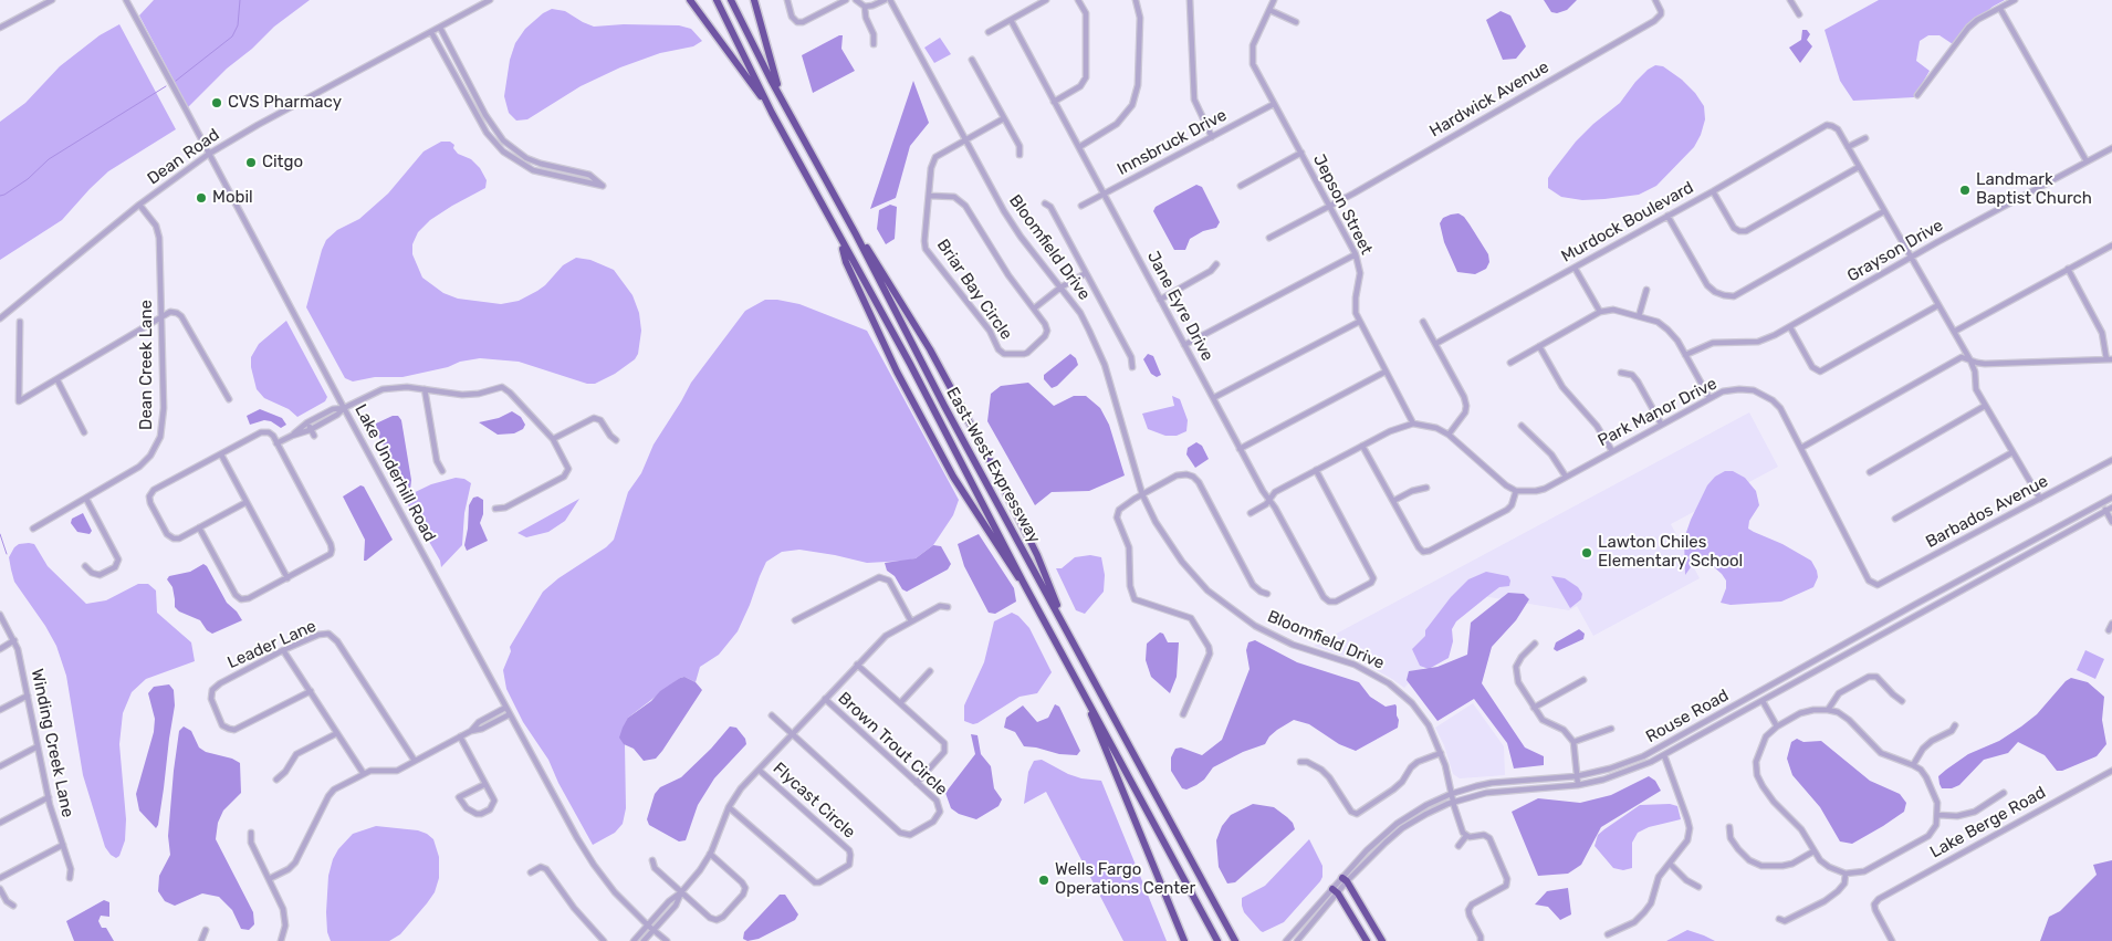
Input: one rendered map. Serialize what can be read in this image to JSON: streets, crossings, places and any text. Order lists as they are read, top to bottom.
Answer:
{
  "streets": {
    "highway": ["East-West Expressway"],
    "street": [
      "Hardwick Avenue",
      "Innsbruck Drive",
      "Dean Road",
      "Jepson Street",
      "Murdock Boulevard",
      "Bloomfield Drive",
      "Grayson Drive",
      "Briar Bay Circle",
      "Jane Eyre Drive",
      "Dean Creek Lane",
      "Park Manor Drive",
      "Lake Underhill Road",
      "Barbados Avenue",
      "Leader Lane",
      "Rouse Road",
      "Winding Creek Lane",
      "Brown Trout Circle",
      "Flycast Circle",
      "Lake Berge Road"
    ]
  },
  "crossings": [
    ["Hardwick Avenue", "Jepson Street"],
    ["Innsbruck Drive", "Jepson Street"],
    ["Innsbruck Drive", "Jane Eyre Drive"],
    ["Dean Road", "Dean Creek Lane"],
    ["Dean Road", "Lake Underhill Road"],
    ["Bloomfield Drive", "Briar Bay Circle"],
    ["Bloomfield Drive", "Rouse Road"],
    ["Park Manor Drive", "Barbados Avenue"]
  ],
  "places": [
    "CVS Pharmacy",
    "Citgo",
    "Landmark Baptist Church",
    "Mobil",
    "Lawton Chiles Elementary School",
    "Wells Fargo Operations Center"
  ]
}
